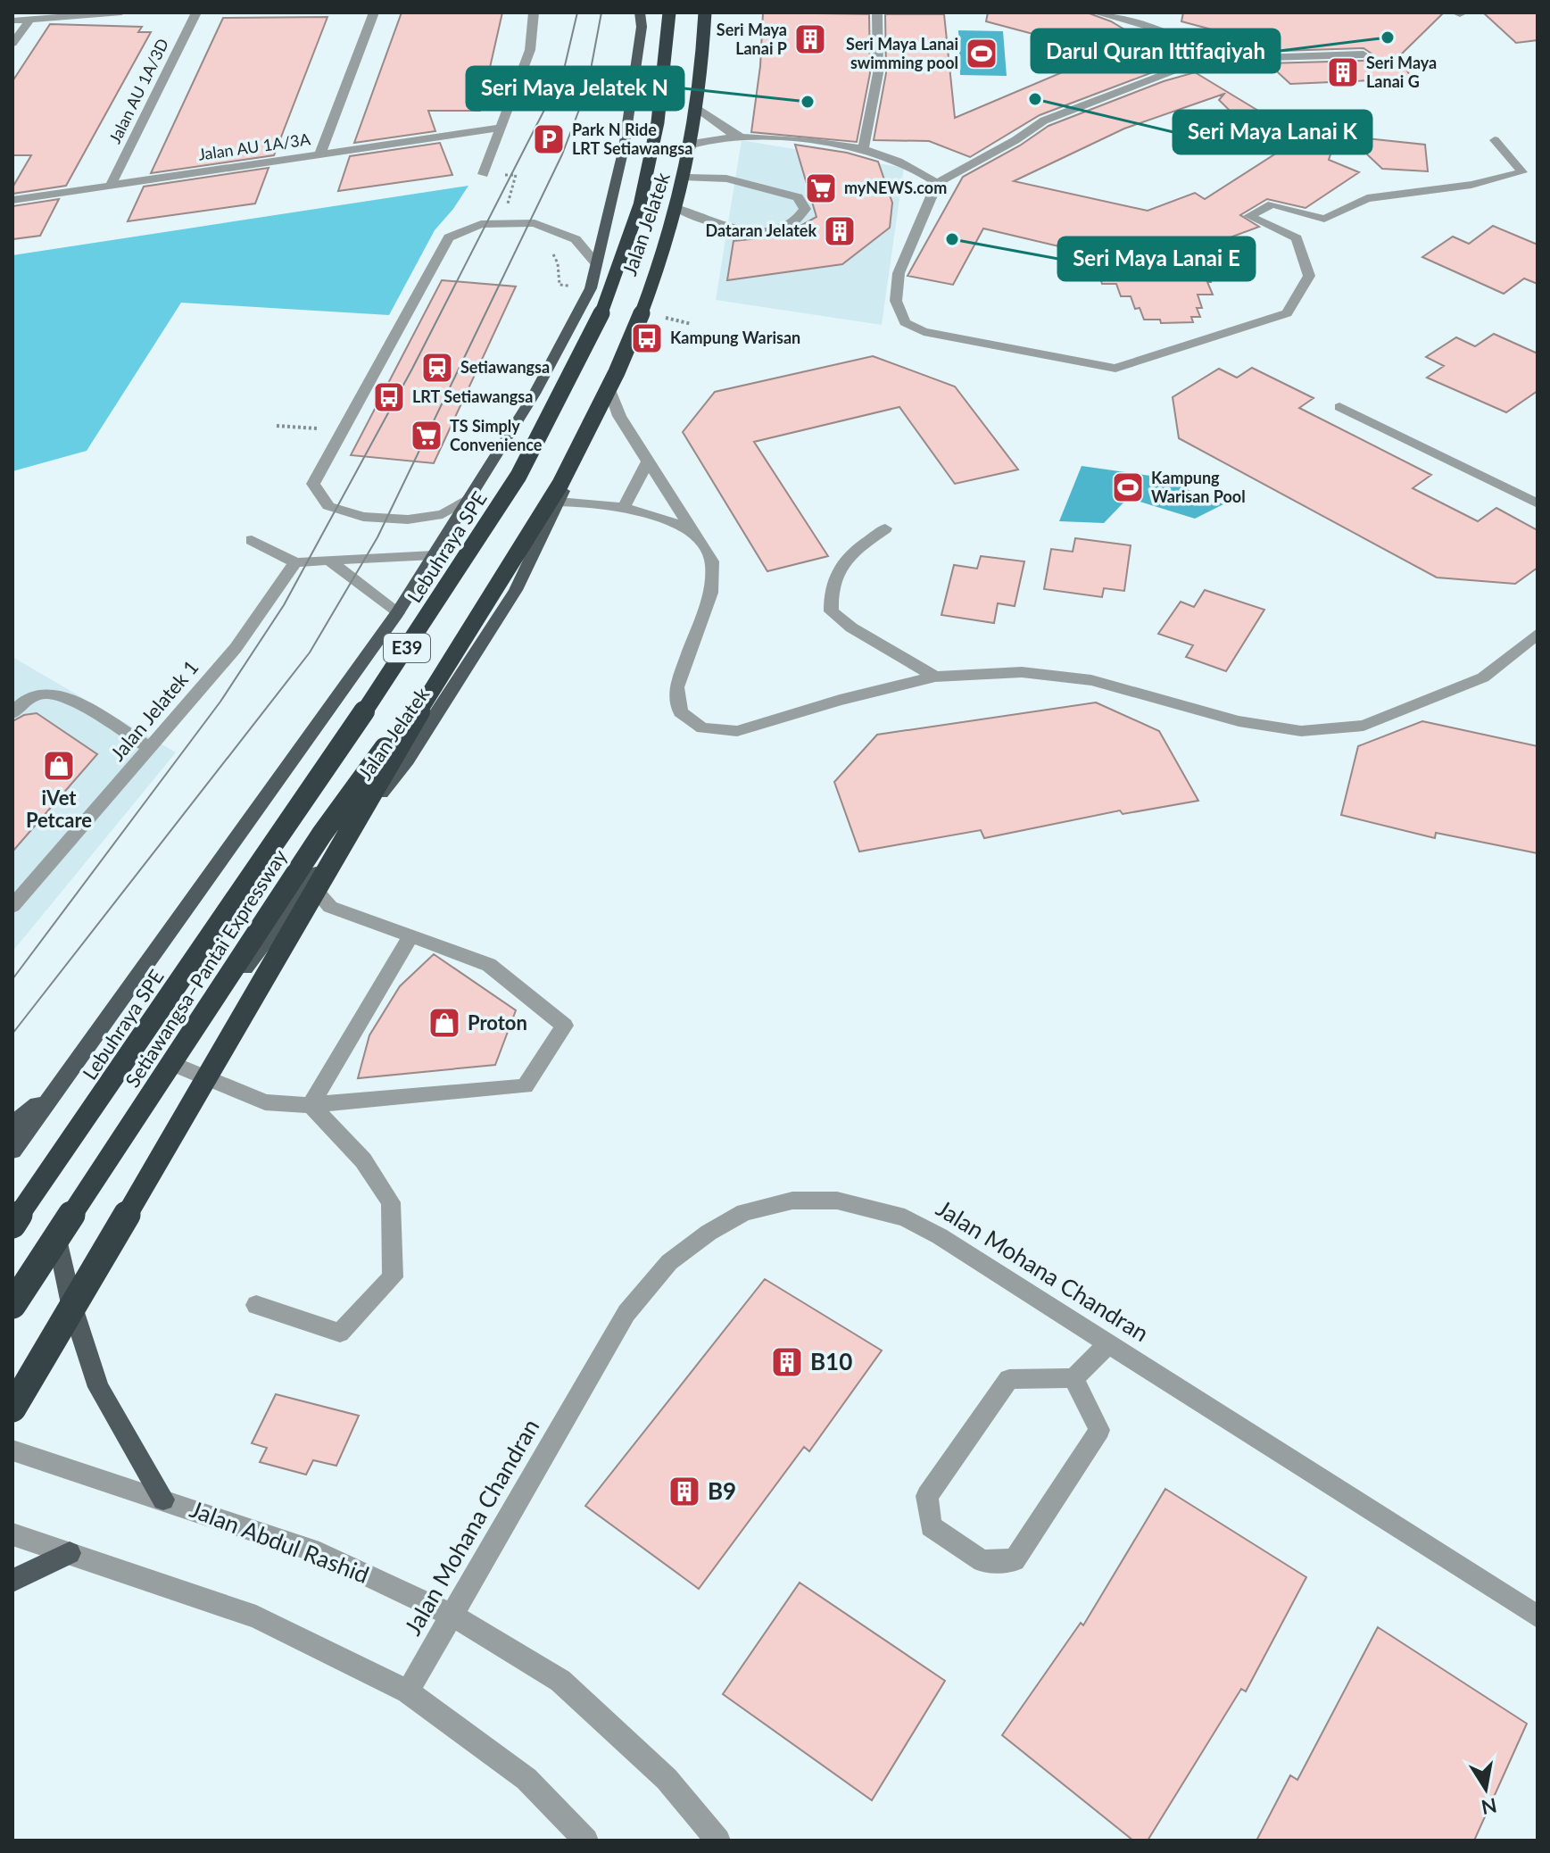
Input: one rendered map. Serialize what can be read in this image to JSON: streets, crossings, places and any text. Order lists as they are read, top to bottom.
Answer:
{
  "streets": {
    "highway": ["Lebuhraya SPE", "E39", "Setiawangsa–Pantai Expressway"],
    "main road": ["Jalan Jelatek"],
    "street": [
      "Jalan AU 1A/3D",
      "Jalan AU 1A/3A",
      "Jalan Jelatek 1",
      "Jalan Mohana Chandran",
      "Jalan Abdul Rashid"
    ]
  },
  "crossings": [
    ["Jalan AU 1A/3D", "Jalan AU 1A/3A"],
    ["Jalan Jelatek", "E39"],
    ["E39", "Setiawangsa–Pantai Expressway"],
    ["Jalan Mohana Chandran", "Jalan Abdul Rashid"]
  ],
  "places": {
    "other": [
      "Darul Quran Ittifaqiyah",
      "Seri Maya Lanai K",
      "Seri Maya Jelatek N",
      "Seri Maya Lanai E"
    ],
    "building": [
      "Seri Maya Lanai P",
      "Seri Maya Lanai G",
      "Dataran Jelatek",
      "B10",
      "B9"
    ],
    "sports": ["Seri Maya Lanai swimming pool", "Kampung Warisan Pool"],
    "parking": ["Park N Ride LRT Setiawangsa"],
    "supermarket": ["myNEWS.com", "TS Simply Convenience"],
    "bus stop": ["Kampung Warisan", "LRT Setiawangsa"],
    "station": ["Setiawangsa"],
    "shop": ["iVet Petcare", "Proton"]
  },
  "north": "bottom"
}
